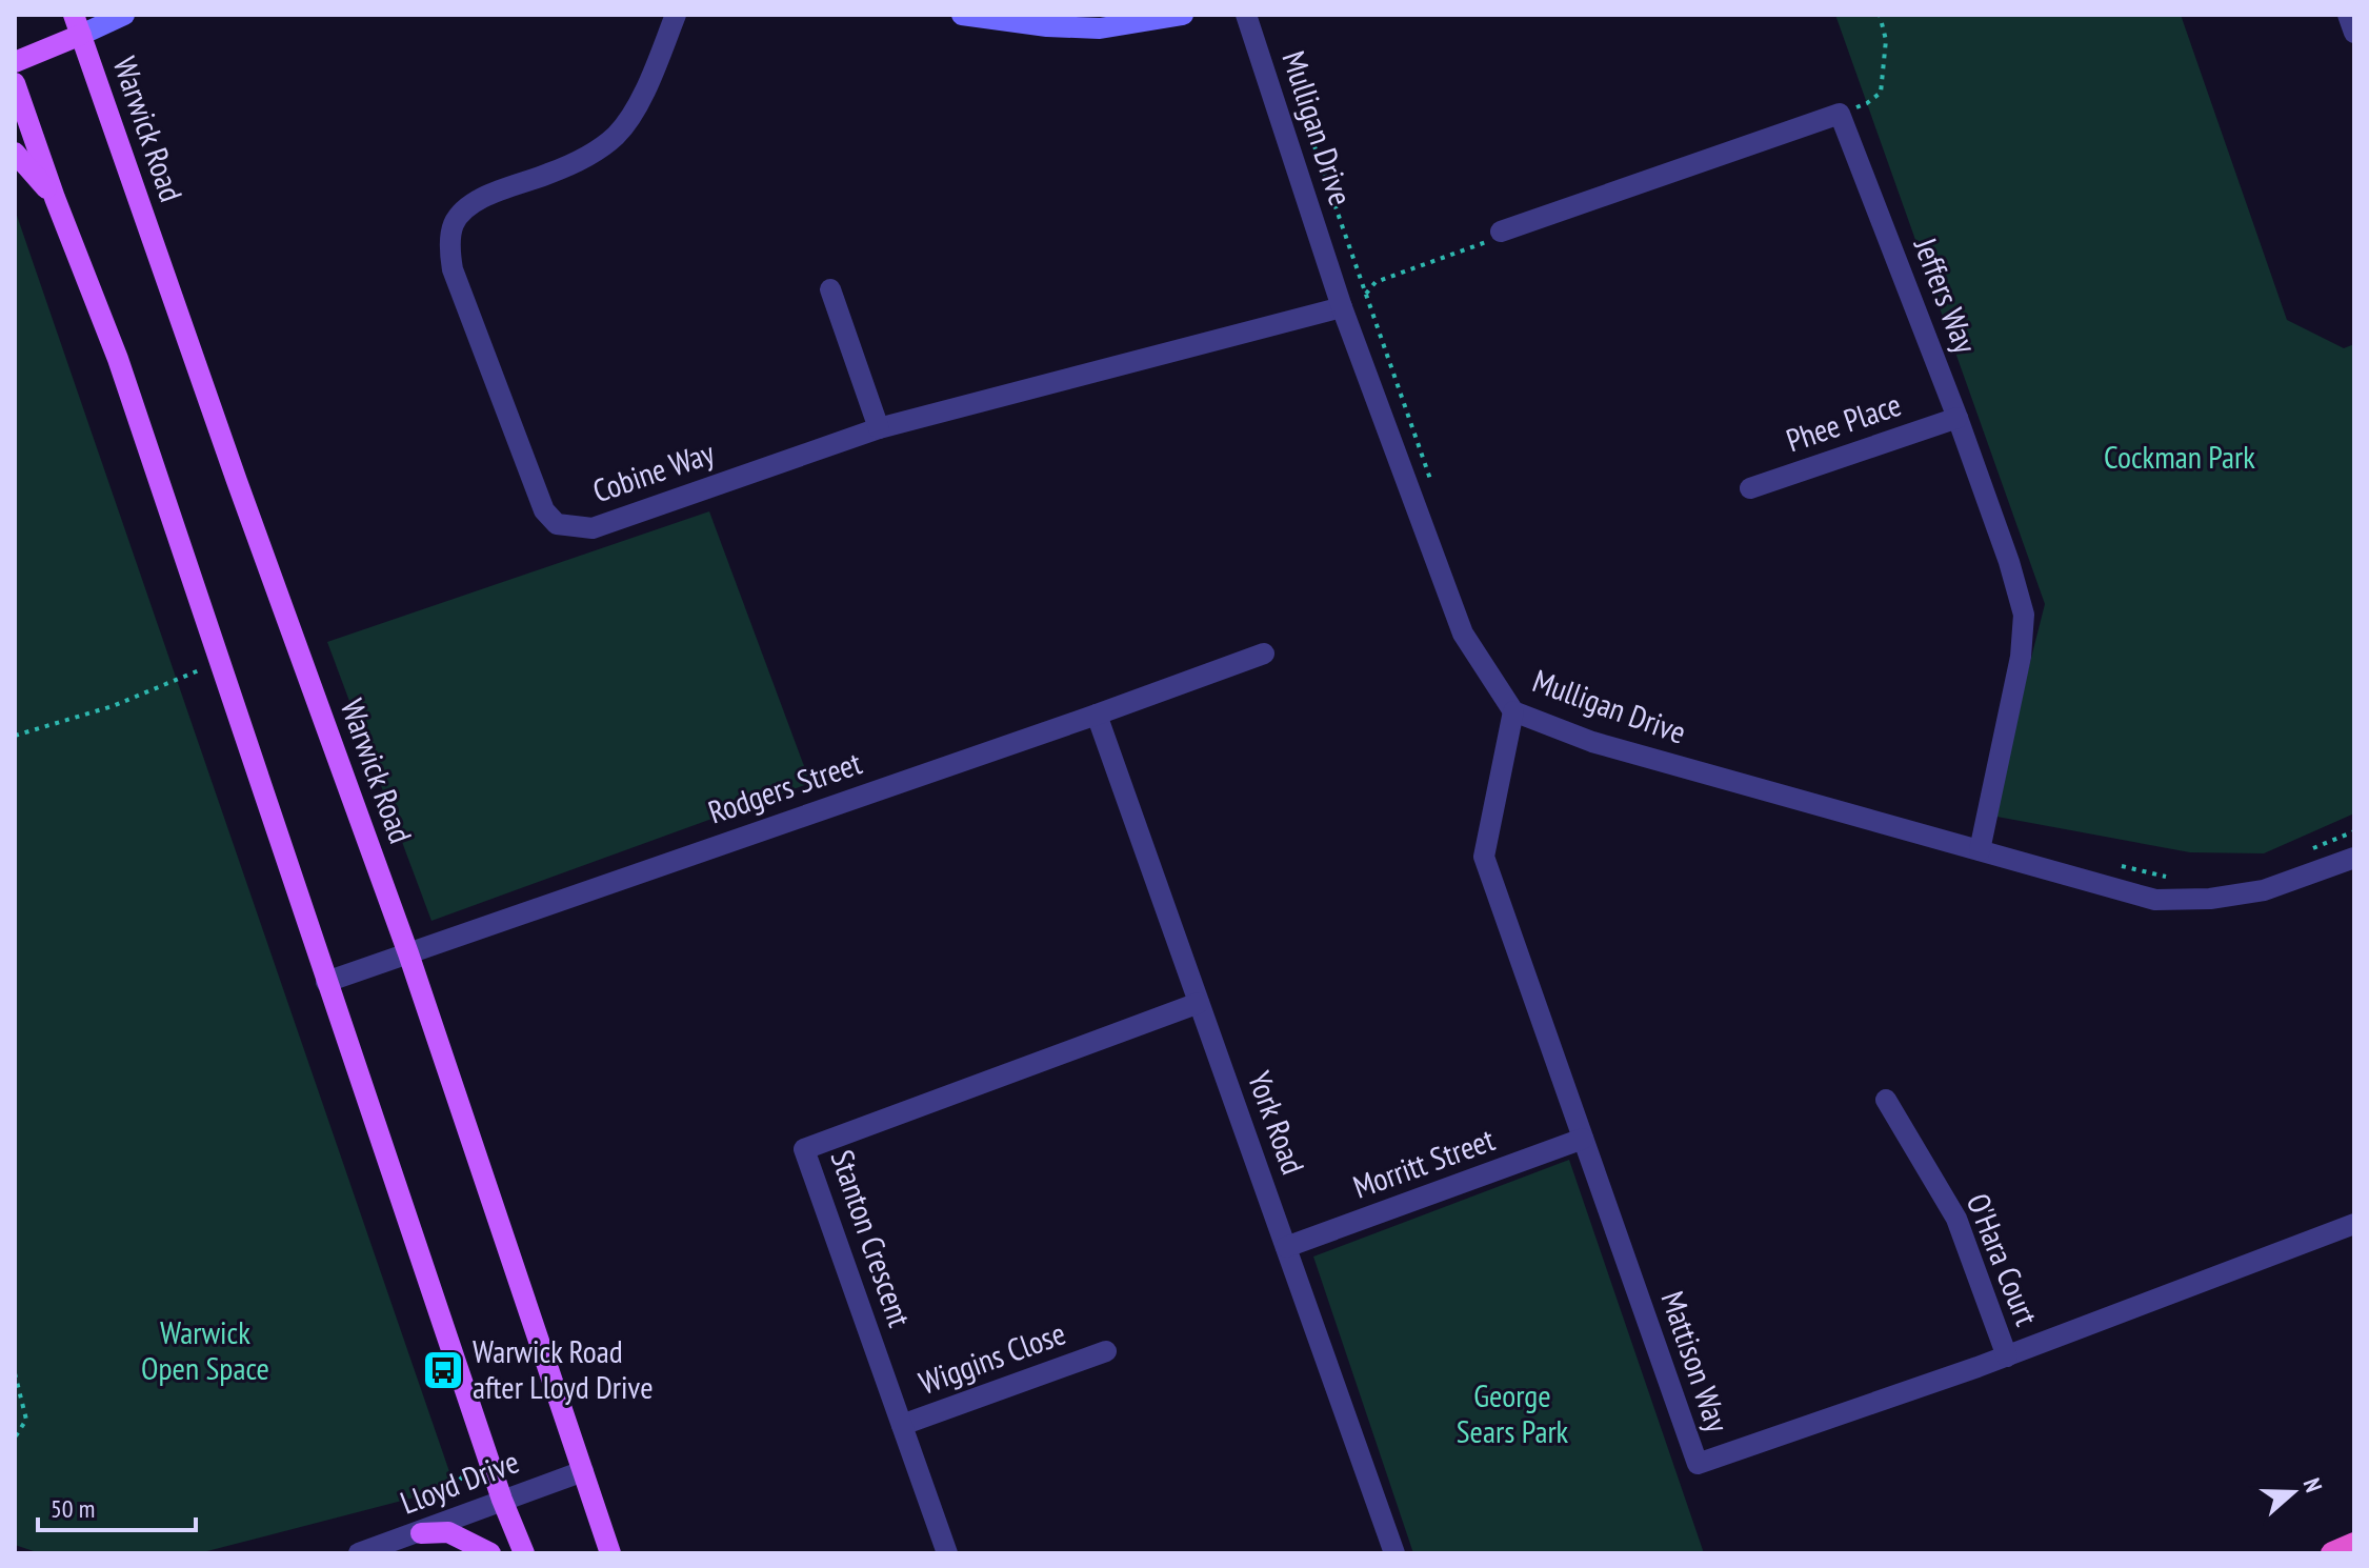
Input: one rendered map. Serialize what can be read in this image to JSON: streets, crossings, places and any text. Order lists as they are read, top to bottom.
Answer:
{
  "streets": {
    "main road": ["Warwick Road"],
    "street": [
      "Mulligan Drive",
      "Jeffers Way",
      "Phee Place",
      "Cobine Way",
      "Rodgers Street",
      "York Road",
      "Morritt Street",
      "Stanton Crescent",
      "O'Hara Court",
      "Wiggins Close",
      "Mattison Way",
      "Lloyd Drive"
    ]
  },
  "crossings": [
    ["Mulligan Drive", "Jeffers Way"],
    ["Mulligan Drive", "Cobine Way"],
    ["Mulligan Drive", "Mattison Way"],
    ["Warwick Road", "Rodgers Street"],
    ["Warwick Road", "Lloyd Drive"],
    ["Jeffers Way", "Phee Place"],
    ["Rodgers Street", "York Road"],
    ["York Road", "Morritt Street"],
    ["York Road", "Stanton Crescent"],
    ["Morritt Street", "Mattison Way"],
    ["Stanton Crescent", "Wiggins Close"],
    ["O'Hara Court", "Mattison Way"]
  ],
  "parks": ["Cockman Park", "Warwick Open Space", "George Sears Park"],
  "places": {
    "bus stop": ["Warwick Road after Lloyd Drive"]
  },
  "scale_bar": "50 m",
  "north": "right"
}
